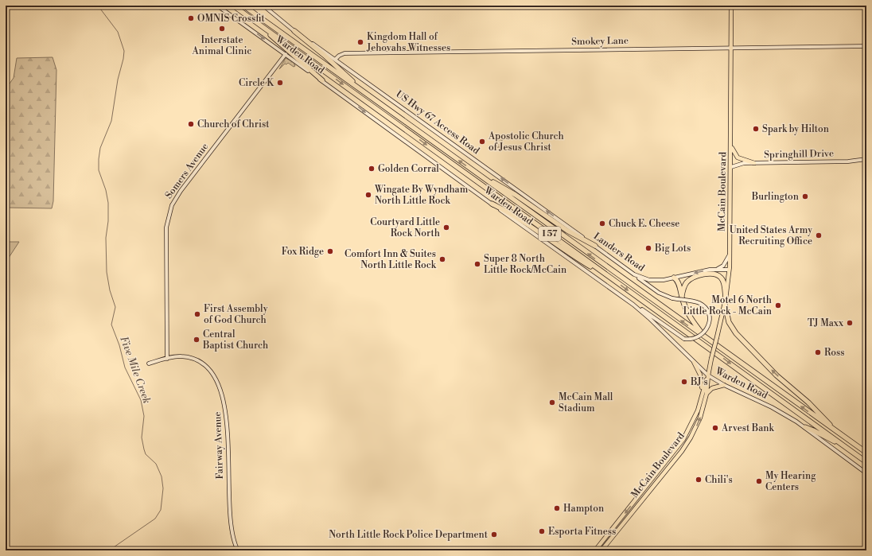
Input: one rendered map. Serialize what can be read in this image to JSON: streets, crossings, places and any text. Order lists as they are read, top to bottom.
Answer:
{
  "streets": {
    "highway": ["I 57"],
    "main road": [
      "Smokey Lane",
      "Warden Road",
      "US Hwy 67 Access Road",
      "Springhill Drive",
      "Somers Avenue",
      "McCain Boulevard",
      "Landers Road",
      "Fairway Avenue"
    ]
  },
  "crossings": [
    ["Smokey Lane", "US Hwy 67 Access Road"],
    ["Smokey Lane", "McCain Boulevard"],
    ["Warden Road", "Somers Avenue"],
    ["Warden Road", "McCain Boulevard"],
    ["US Hwy 67 Access Road", "Landers Road"],
    ["Springhill Drive", "McCain Boulevard"],
    ["Somers Avenue", "Fairway Avenue"],
    ["McCain Boulevard", "Landers Road"]
  ],
  "one_way": ["Warden Road", "US Hwy 67 Access Road", "Landers Road"],
  "water": ["Five Mile Creek"],
  "places": [
    "OMNIS Crossfit",
    "Interstate Animal Clinic",
    "Kingdom Hall of Jehovahs Witnesses",
    "Circle K",
    "Church of Christ",
    "Spark by Hilton",
    "Apostolic Church of Jesus Christ",
    "Golden Corral",
    "Wingate By Wyndham North Little Rock",
    "Burlington",
    "Chuck E. Cheese",
    "Courtyard Little Rock North",
    "United States Army Recruiting Office",
    "Big Lots",
    "Fox Ridge",
    "Comfort Inn & Suites North Little Rock",
    "Super 8 North Little Rock/McCain",
    "Motel 6 North Little Rock - McCain",
    "First Assembly of God Church",
    "TJ Maxx",
    "Central Baptist Church",
    "Ross",
    "BJ's",
    "McCain Mall Stadium",
    "Arvest Bank",
    "Chili's",
    "My Hearing Centers",
    "Hampton",
    "Esporta Fitness",
    "North Little Rock Police Department"
  ]
}
